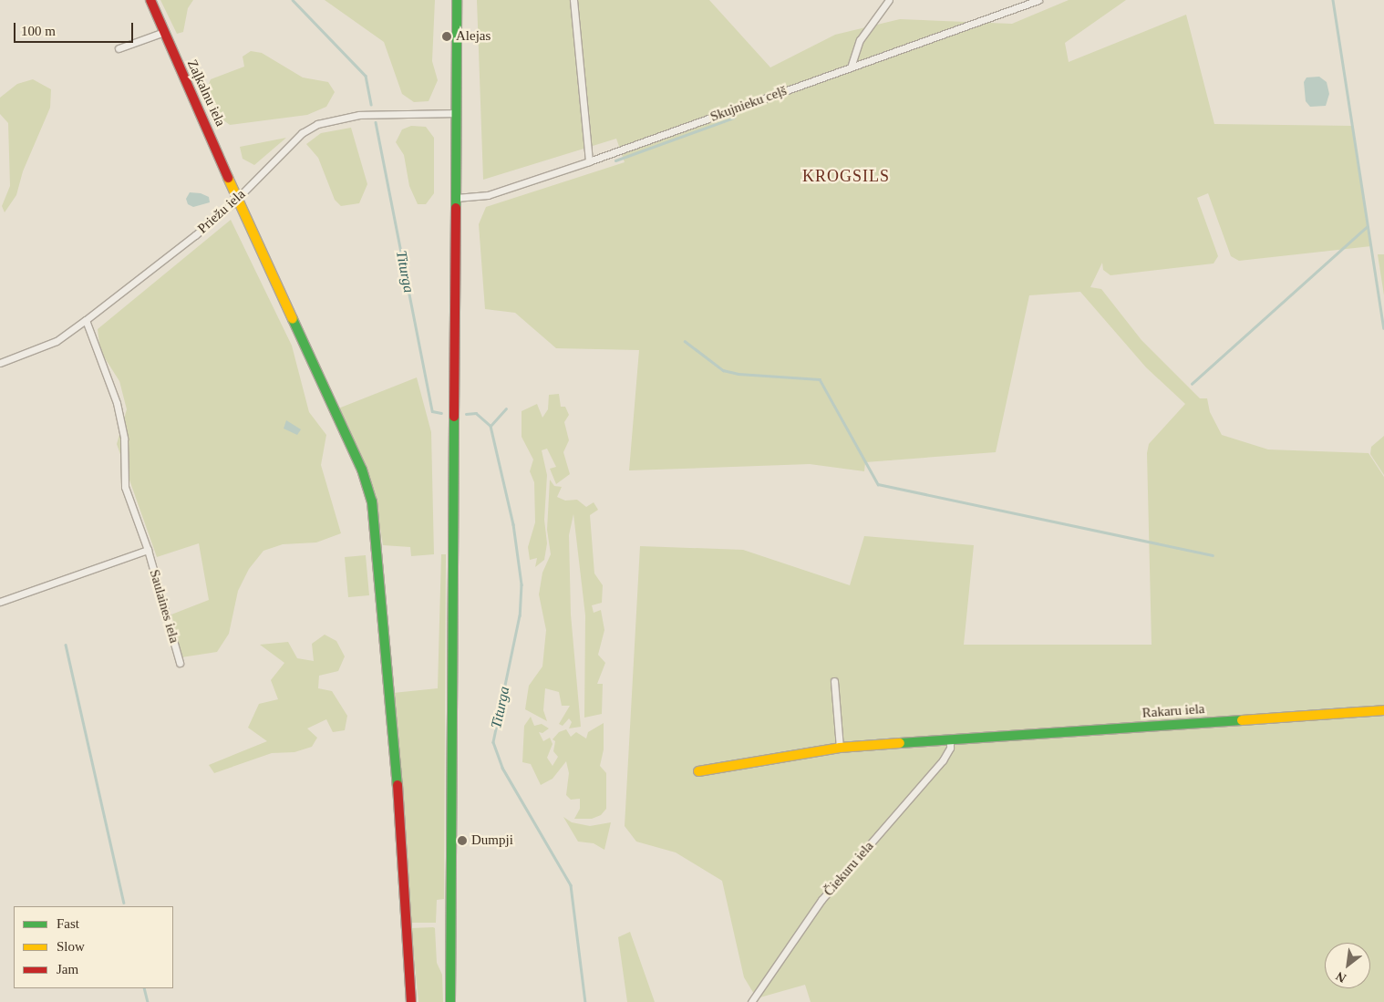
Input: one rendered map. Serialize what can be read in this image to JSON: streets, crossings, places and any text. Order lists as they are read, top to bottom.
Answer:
{
  "streets": {
    "street": [
      "Zaļkalnu iela",
      "Skujnieku ceļš",
      "Priežu iela",
      "Saulaines iela",
      "Rakaru iela",
      "Čiekuru iela"
    ]
  },
  "crossings": [
    ["Zaļkalnu iela", "Priežu iela"],
    ["Priežu iela", "Saulaines iela"],
    ["Rakaru iela", "Čiekuru iela"]
  ],
  "districts": ["KROGSILS"],
  "water": ["Titurga"],
  "places": ["Alejas", "Dumpji"],
  "legend": ["Fast", "Slow", "Jam"],
  "scale_bar": "100 m",
  "north": "bottom left"
}
